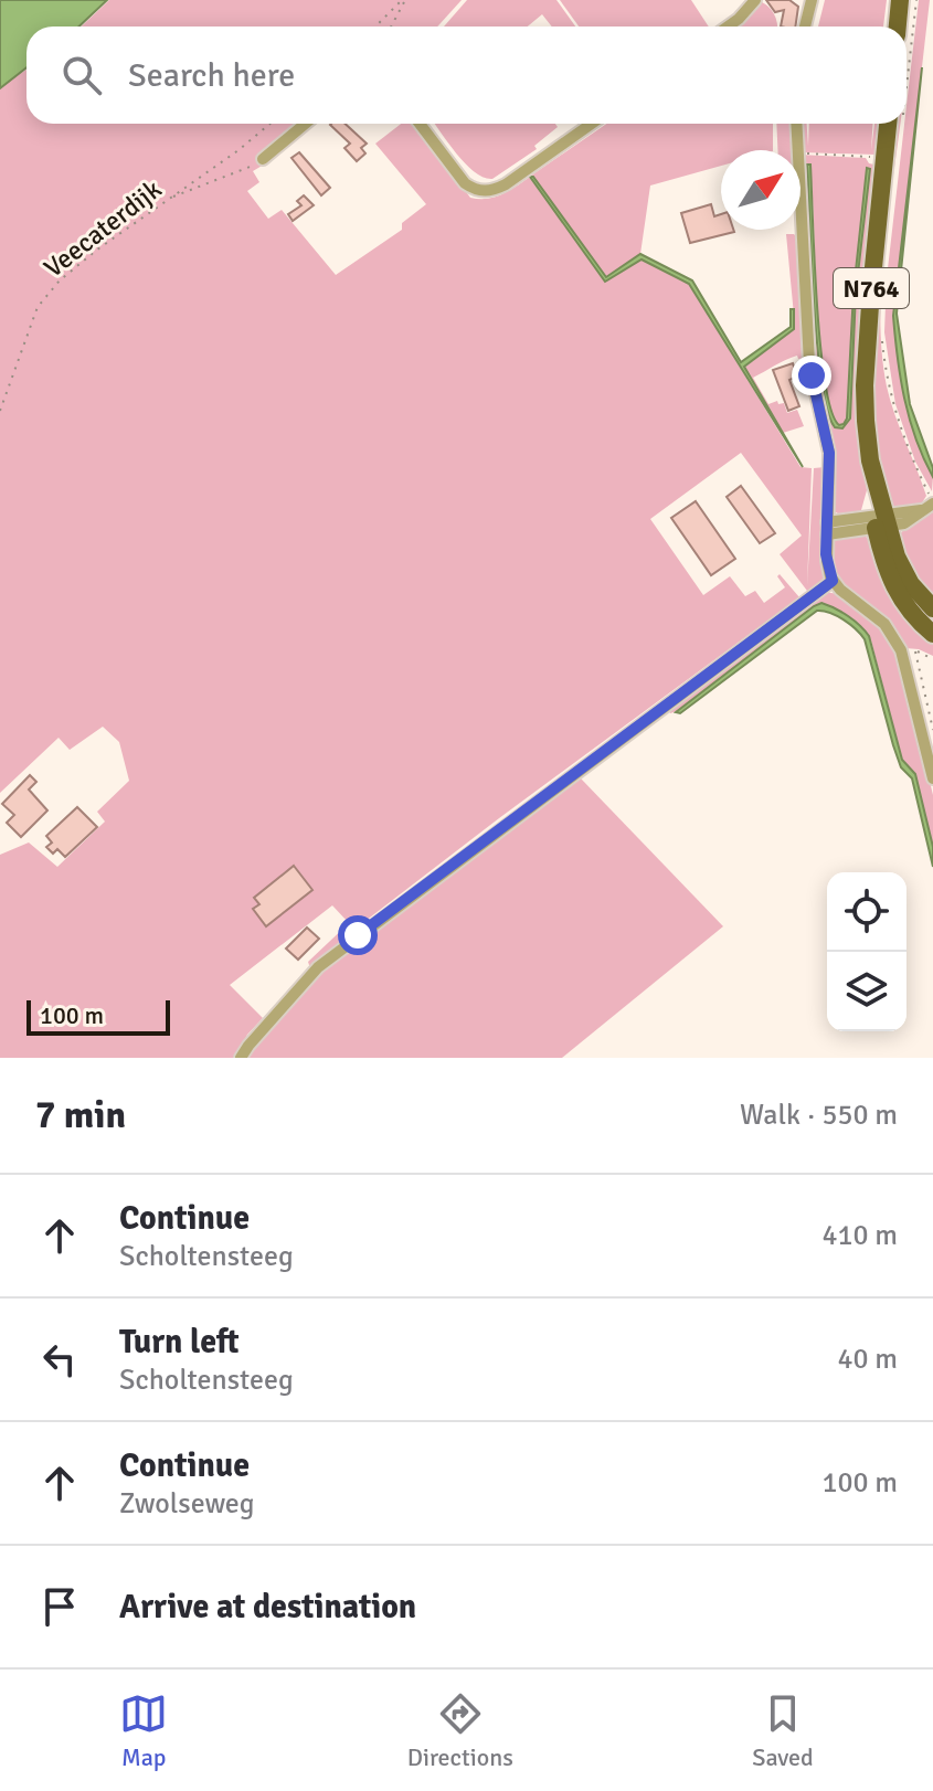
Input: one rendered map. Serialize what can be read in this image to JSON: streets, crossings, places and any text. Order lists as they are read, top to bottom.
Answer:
{
  "streets": {
    "main road": ["N764"],
    "path": ["Veecaterdijk"]
  },
  "scale_bar": "100 m",
  "north": "top right",
  "page": {
    "search": "Search here",
    "scale": "100 m",
    "heading": ["7 min", "Walk · 550 m"],
    "list": [
      ["Continue", "Scholtensteeg", "410 m"],
      ["Turn left", "Scholtensteeg", "40 m"],
      ["Continue", "Zwolseweg", "100 m"],
      "Arrive at destination"
    ],
    "nav": ["Map", "Directions", "Saved"]
  }
}
